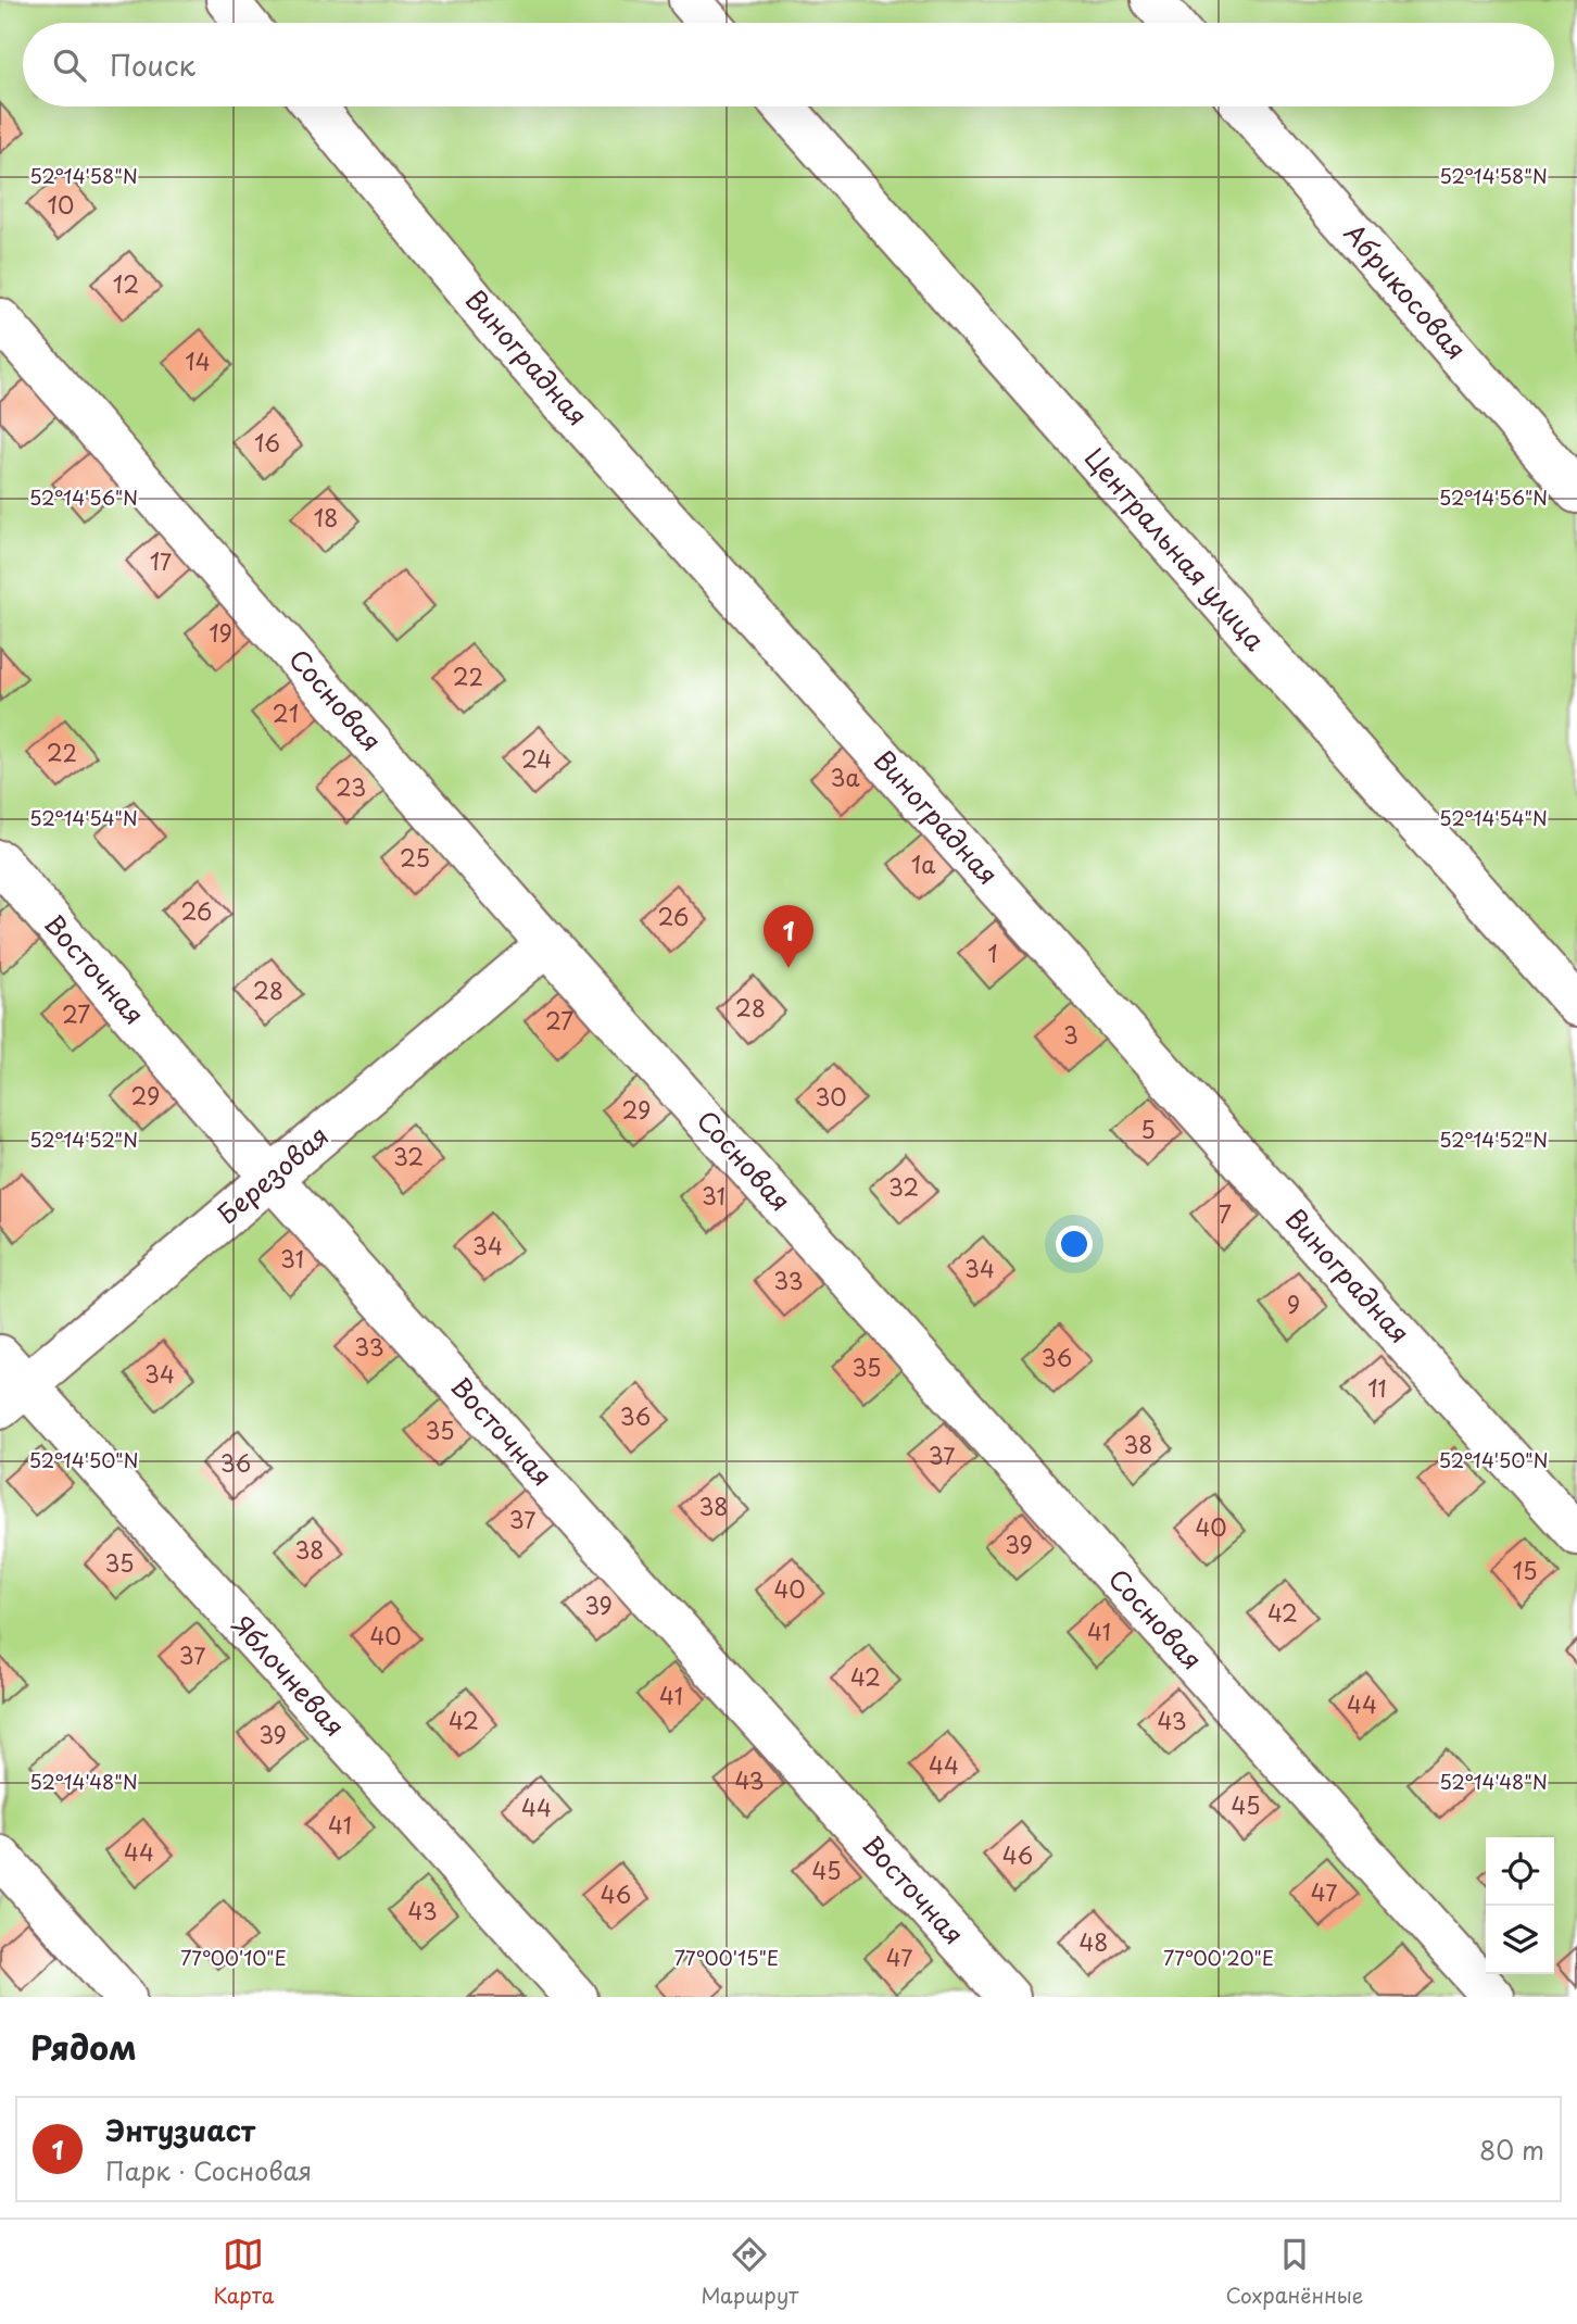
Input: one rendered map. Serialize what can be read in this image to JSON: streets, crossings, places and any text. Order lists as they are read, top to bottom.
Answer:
{
  "streets": {
    "street": [
      "Абрикосовая",
      "Виноградная",
      "Центральная улица",
      "Сосновая",
      "Восточная",
      "Березовая",
      "Яблочневая"
    ]
  },
  "crossings": [
    ["Сосновая", "Березовая"],
    ["Восточная", "Березовая"],
    ["Березовая", "Яблочневая"]
  ],
  "house_numbers": [
    "10",
    "12",
    "14",
    "16",
    "18",
    "17",
    "19",
    "22",
    "21",
    "22",
    "24",
    "3а",
    "23",
    "25",
    "1а",
    "26",
    "26",
    "1",
    "28",
    "28",
    "27",
    "27",
    "3",
    "29",
    "30",
    "29",
    "5",
    "32",
    "32",
    "31",
    "7",
    "34",
    "31",
    "34",
    "33",
    "9",
    "33",
    "36",
    "35",
    "34",
    "11",
    "36",
    "35",
    "38",
    "37",
    "36",
    "38",
    "37",
    "40",
    "39",
    "38",
    "35",
    "15",
    "40",
    "39",
    "42",
    "41",
    "40",
    "37",
    "42",
    "41",
    "44",
    "42",
    "43",
    "39",
    "44",
    "43",
    "45",
    "44",
    "41",
    "44",
    "46",
    "45",
    "47",
    "46",
    "43",
    "48",
    "47"
  ],
  "page": {
    "search": "Поиск",
    "pins": "1",
    "heading": "Рядом",
    "list": [
      {
        "mark": "1",
        "name": "Энтузиаст",
        "note": "Парк · Сосновая",
        "value": "80 m"
      }
    ],
    "nav": ["Карта", "Маршрут", "Сохранённые"]
  },
  "coordinates": [
    "52°14'58\"N",
    "52°14'56\"N",
    "52°14'54\"N",
    "52°14'52\"N",
    "52°14'50\"N",
    "52°14'48\"N",
    "77°00'10\"E",
    "77°00'15\"E",
    "77°00'20\"E"
  ]
}
